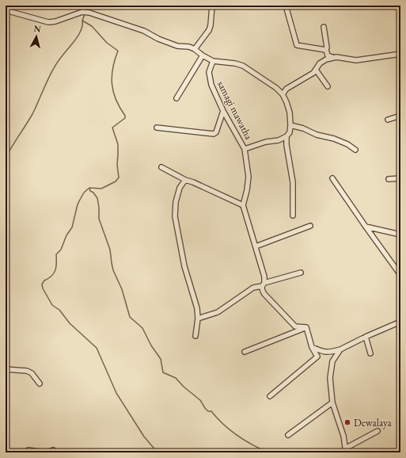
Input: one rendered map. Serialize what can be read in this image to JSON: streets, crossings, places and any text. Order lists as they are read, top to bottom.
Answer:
{
  "streets": {
    "street": ["samagi mawatha"]
  },
  "places": ["Dewalaya"],
  "north": "top"
}
